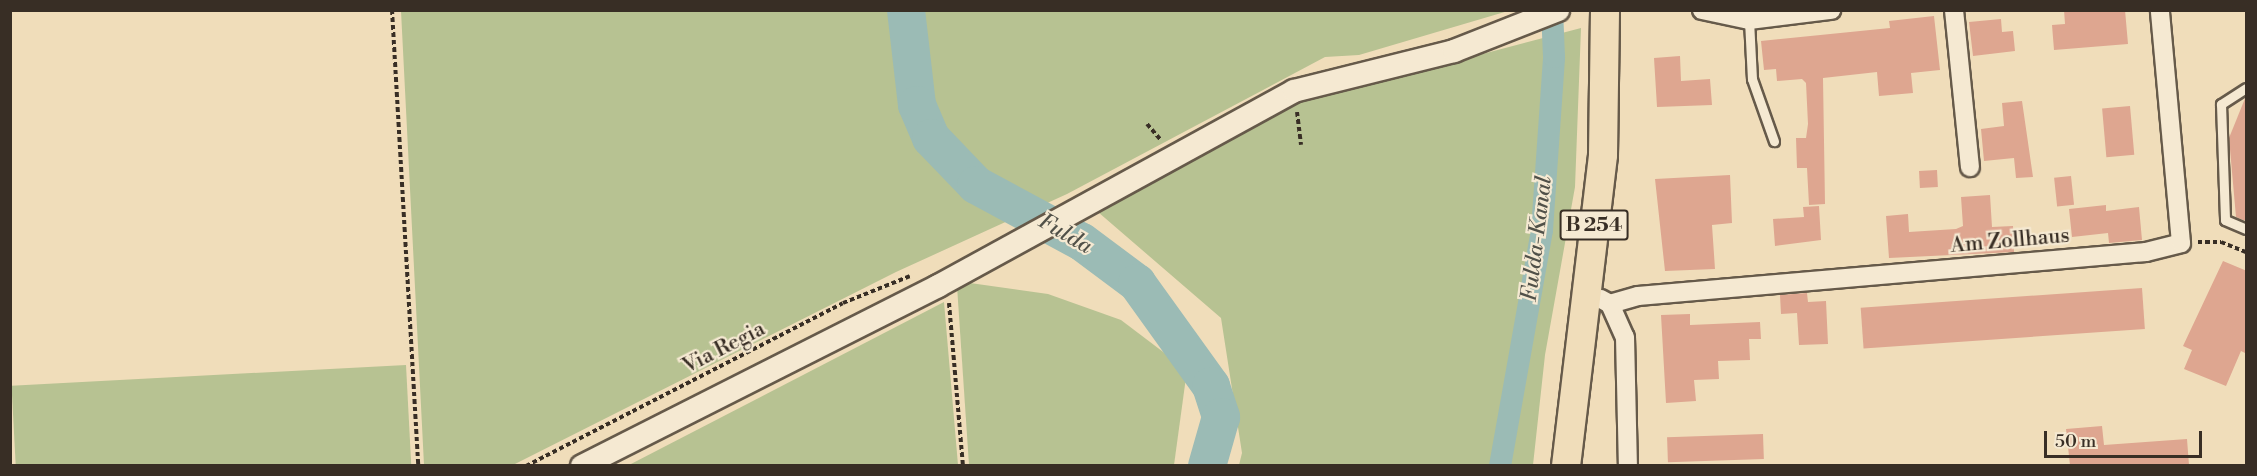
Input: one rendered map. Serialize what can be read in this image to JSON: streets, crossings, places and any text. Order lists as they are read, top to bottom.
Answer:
{
  "streets": {
    "main road": ["B 254"],
    "street": ["Am Zollhaus"],
    "path": ["Via Regia"]
  },
  "crossings": [
    ["B 254", "Am Zollhaus"]
  ],
  "water": ["Fulda", "Fulda-Kanal"],
  "scale_bar": "50 m"
}
